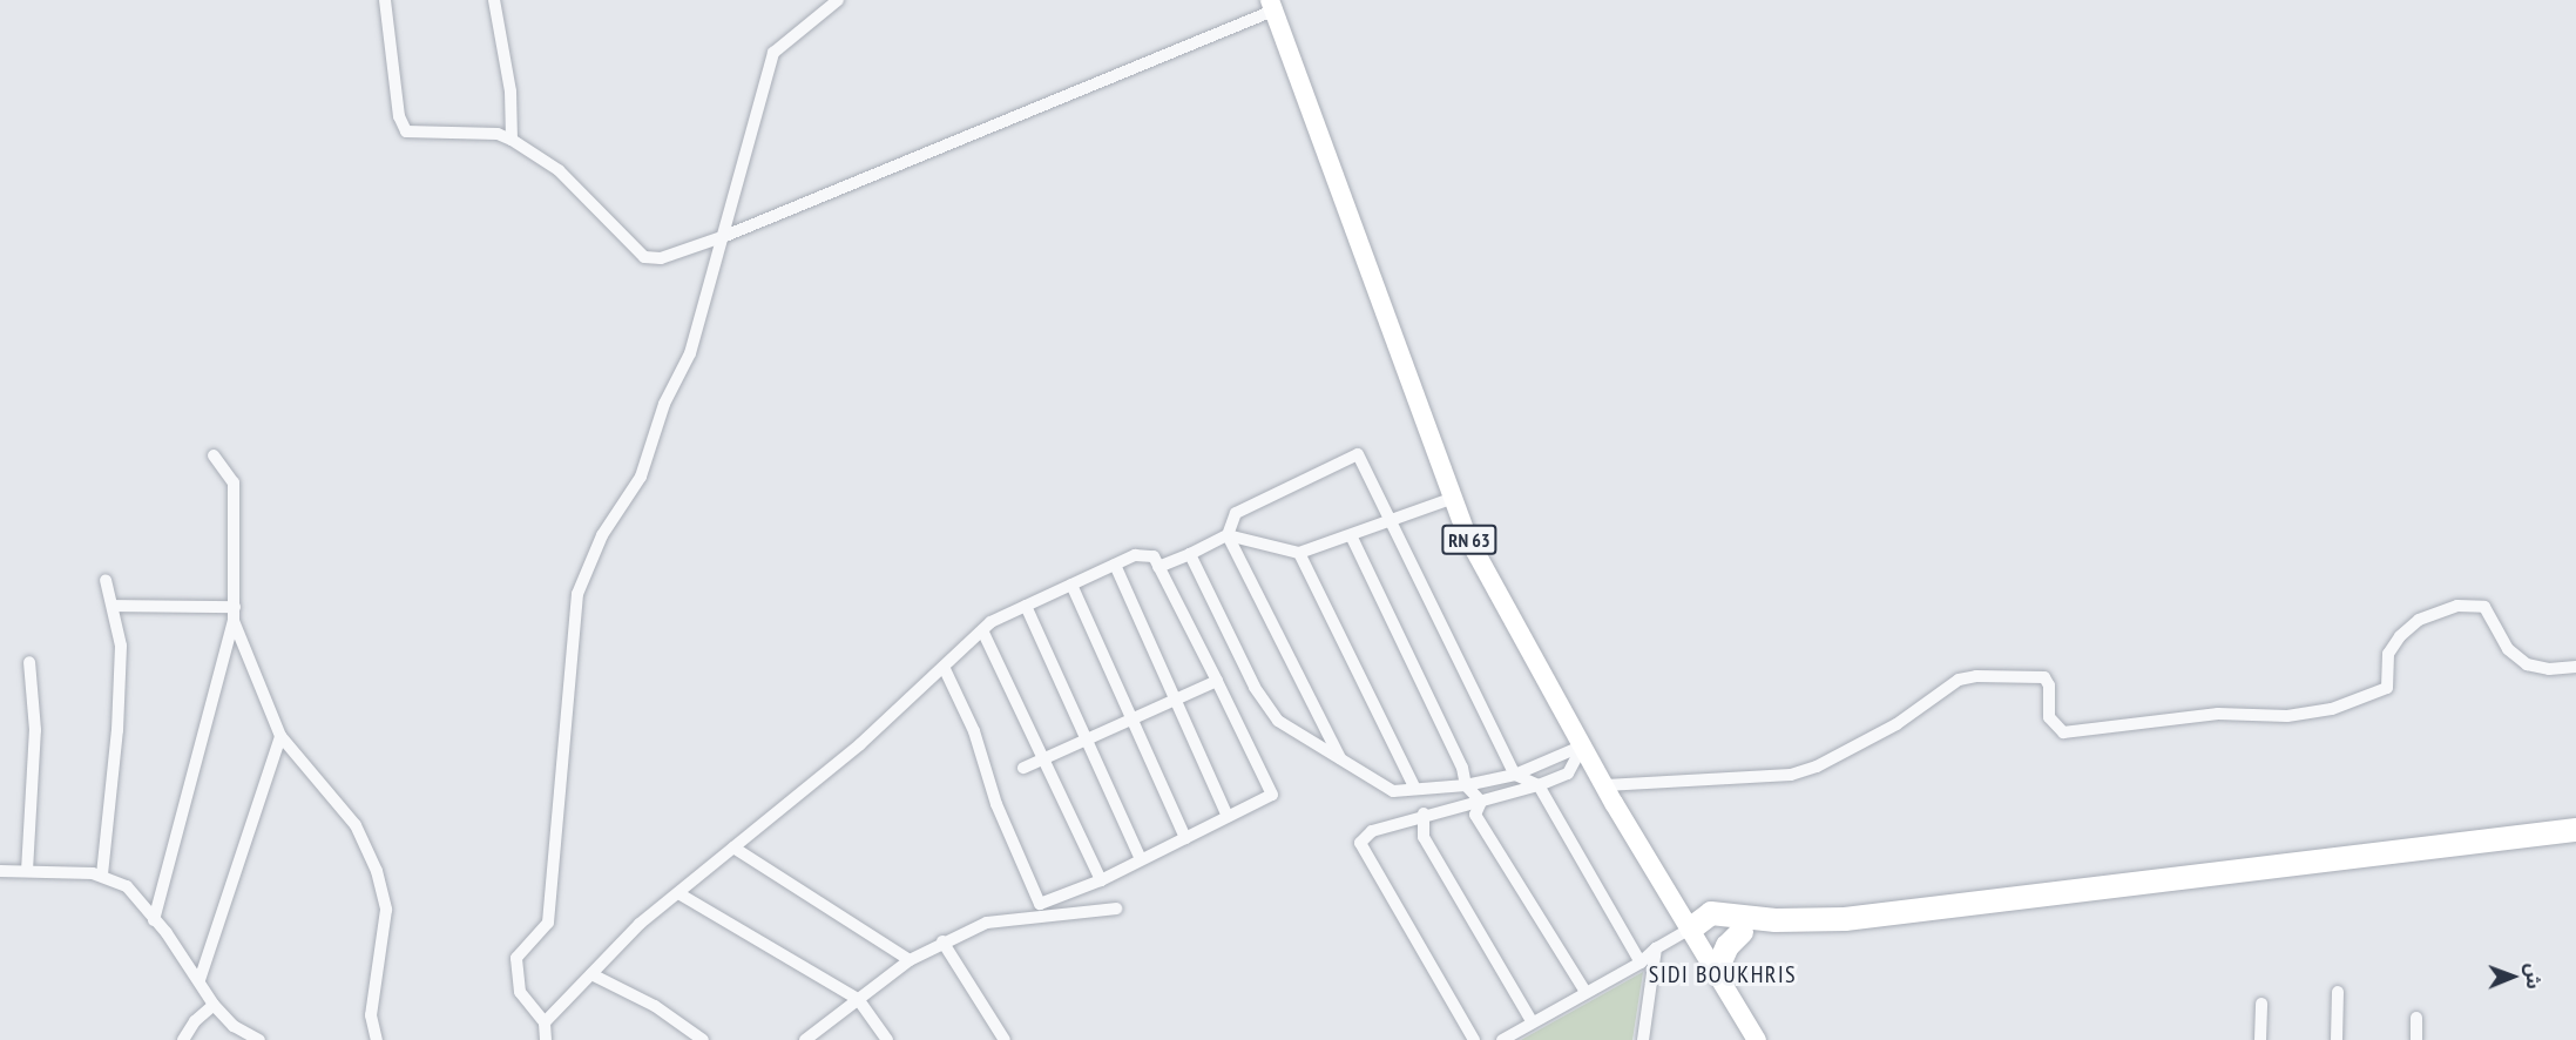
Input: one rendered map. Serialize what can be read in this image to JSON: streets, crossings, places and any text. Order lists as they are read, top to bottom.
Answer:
{
  "streets": {
    "main road": ["RN 63"]
  },
  "districts": ["SIDI BOUKHRIS"],
  "north": "right"
}
